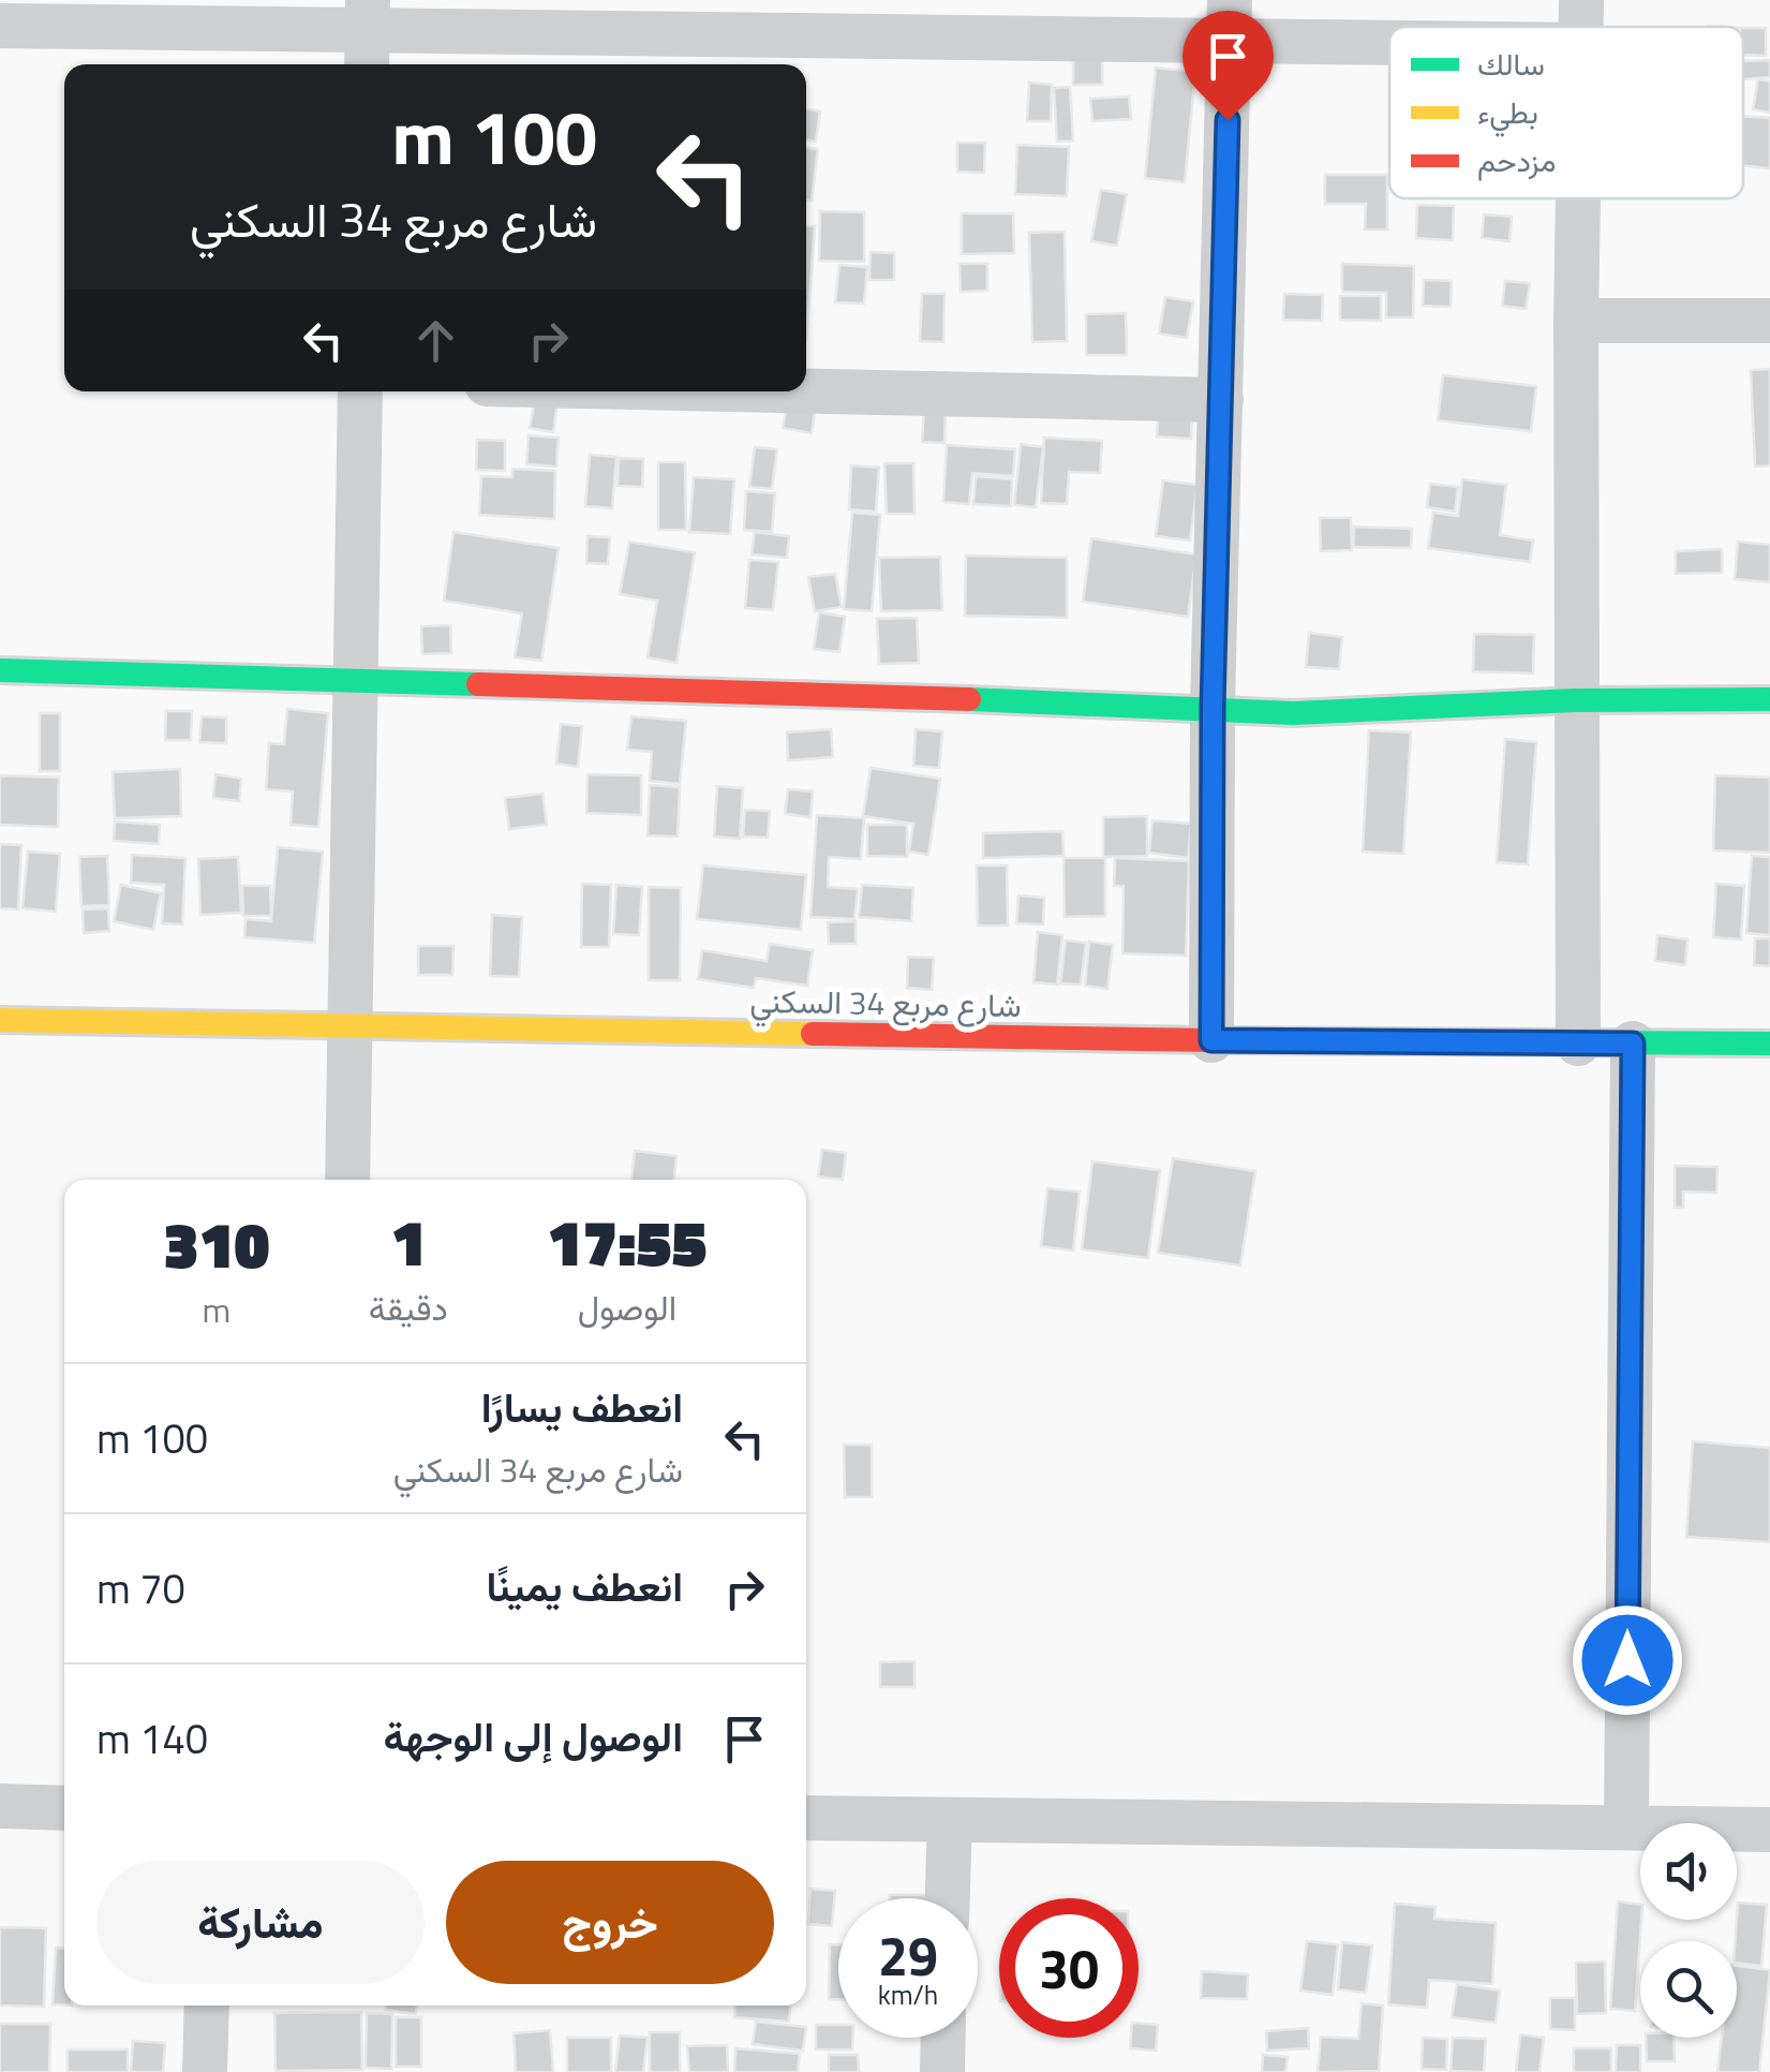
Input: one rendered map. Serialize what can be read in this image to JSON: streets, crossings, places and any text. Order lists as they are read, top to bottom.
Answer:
{
  "streets": {
    "street": ["شارع مربع 34 السكني"]
  },
  "legend": ["سالك", "بطيء", "مزدحم"],
  "page": {
    "turn": ["100 m", "شارع مربع 34 السكني"],
    "eta": [
      "17:55",
      "الوصول",
      "1",
      "دقيقة",
      "310",
      "m"
    ],
    "list": [
      {
        "name": "انعطف يسارًا",
        "note": "شارع مربع 34 السكني",
        "value": "100 m"
      },
      {
        "name": "انعطف يمينًا",
        "value": "70 m"
      },
      {
        "name": "الوصول إلى الوجهة",
        "value": "140 m"
      }
    ],
    "buttons": ["خروج", "مشاركة"],
    "speed": "29 km/h",
    "limit": "30"
  }
}
